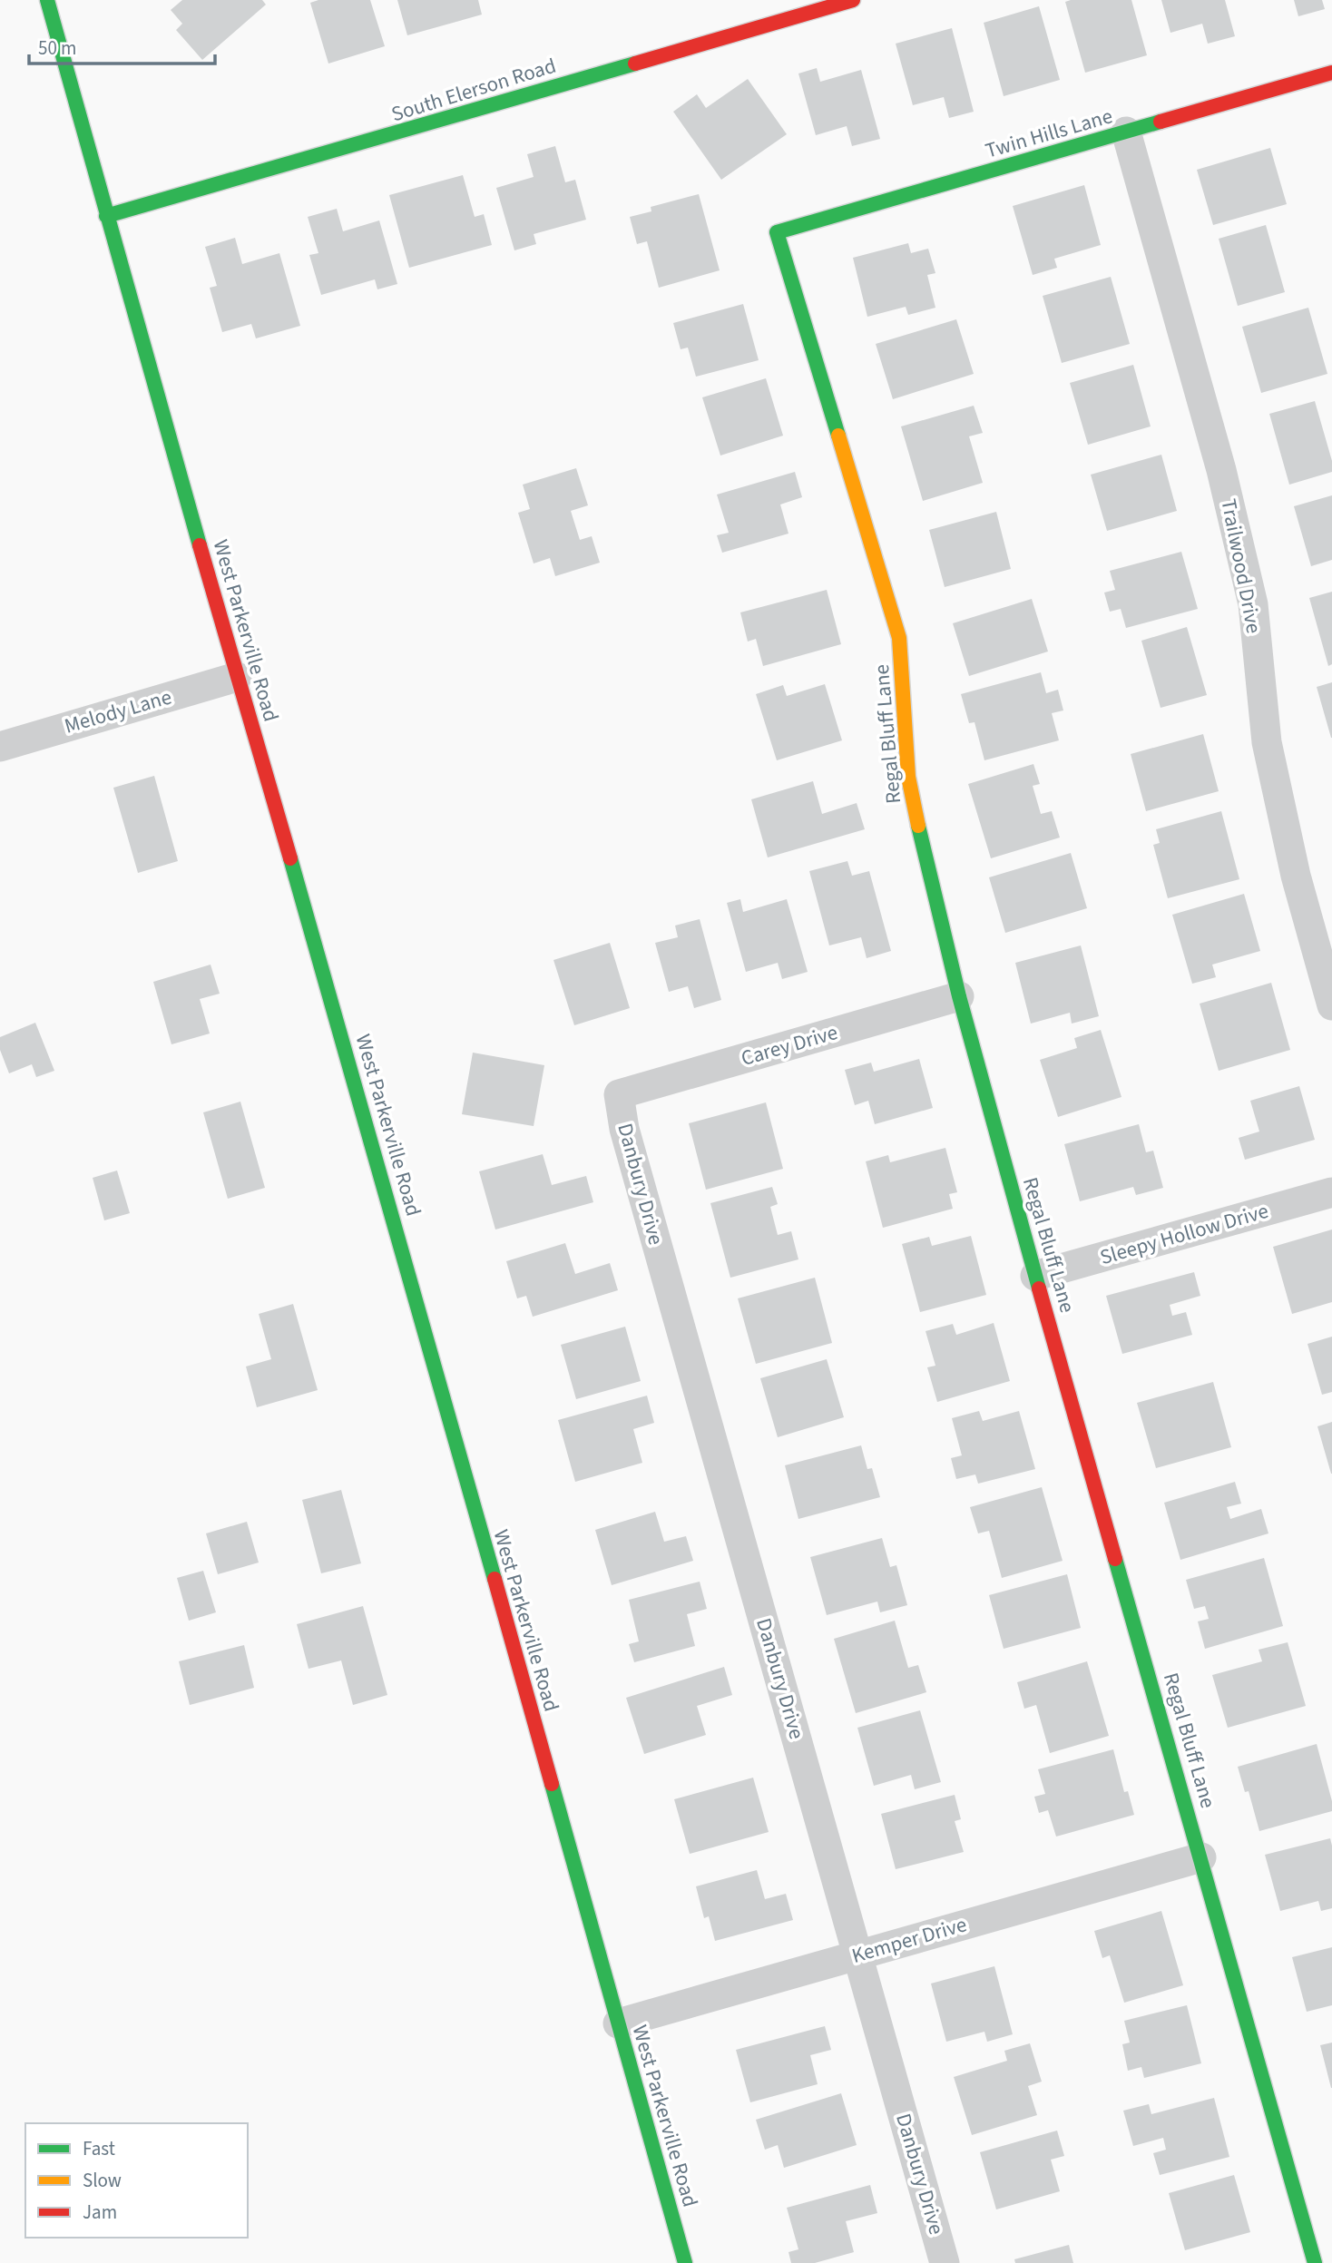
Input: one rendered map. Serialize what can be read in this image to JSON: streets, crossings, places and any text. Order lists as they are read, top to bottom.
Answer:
{
  "streets": {
    "street": [
      "South Elerson Road",
      "Twin Hills Lane",
      "Trailwood Drive",
      "West Parkerville Road",
      "Melody Lane",
      "Regal Bluff Lane",
      "Carey Drive",
      "Danbury Drive",
      "Sleepy Hollow Drive",
      "Kemper Drive"
    ]
  },
  "crossings": [
    ["South Elerson Road", "West Parkerville Road"],
    ["Twin Hills Lane", "Trailwood Drive"],
    ["Twin Hills Lane", "Regal Bluff Lane"],
    ["West Parkerville Road", "Melody Lane"],
    ["West Parkerville Road", "Kemper Drive"],
    ["Regal Bluff Lane", "Carey Drive"],
    ["Regal Bluff Lane", "Sleepy Hollow Drive"],
    ["Regal Bluff Lane", "Kemper Drive"],
    ["Carey Drive", "Danbury Drive"],
    ["Danbury Drive", "Kemper Drive"]
  ],
  "legend": ["Fast", "Slow", "Jam"],
  "scale_bar": "50 m"
}
